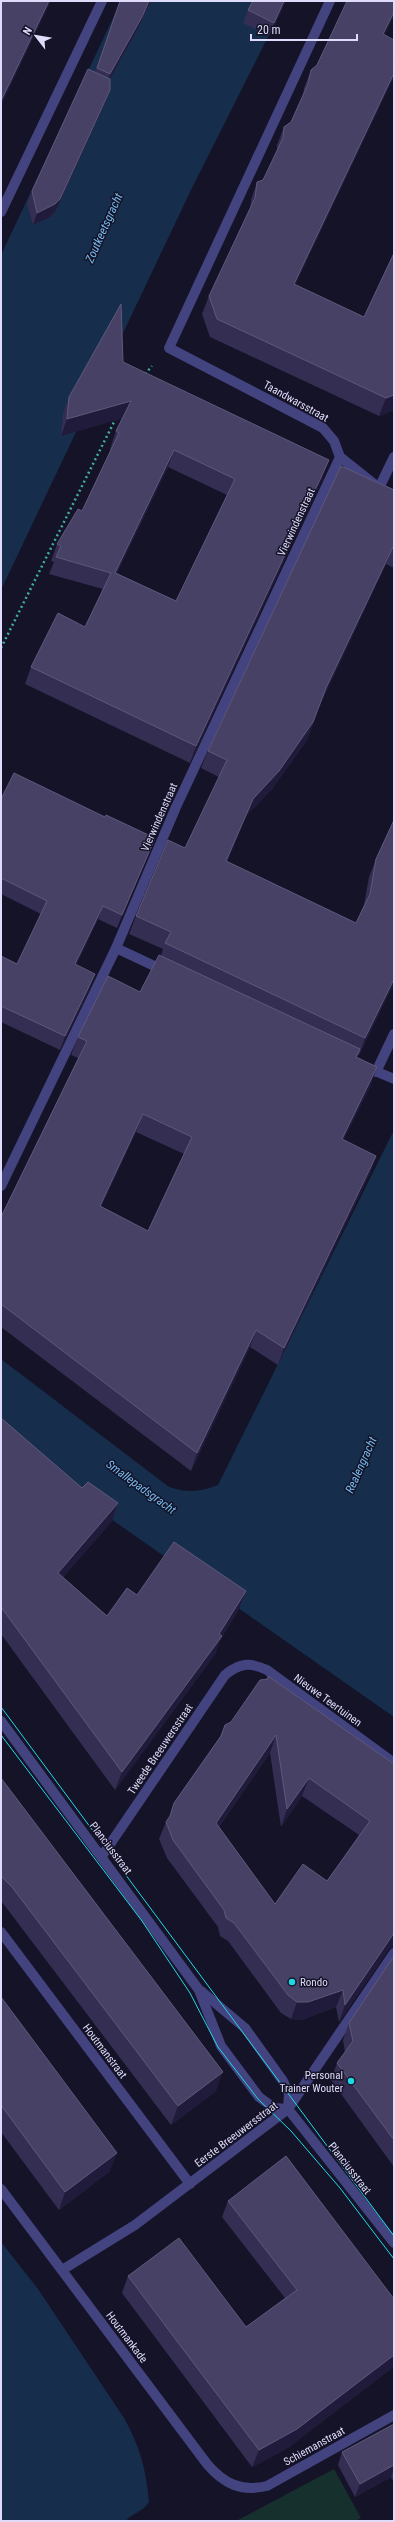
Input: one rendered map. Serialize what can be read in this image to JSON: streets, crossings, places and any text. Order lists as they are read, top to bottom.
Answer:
{
  "streets": {
    "street": [
      "Taandwarsstraat",
      "Vierwindenstraat",
      "Nieuwe Teertuinen",
      "Tweede Breeuwersstraat",
      "Planciusstraat",
      "Houtmanstraat",
      "Eerste Breeuwersstraat",
      "Houtmankade",
      "Schiemanstraat"
    ]
  },
  "crossings": [
    ["Taandwarsstraat", "Vierwindenstraat"],
    ["Nieuwe Teertuinen", "Tweede Breeuwersstraat"],
    ["Tweede Breeuwersstraat", "Planciusstraat"],
    ["Planciusstraat", "Eerste Breeuwersstraat"],
    ["Houtmanstraat", "Eerste Breeuwersstraat"],
    ["Eerste Breeuwersstraat", "Houtmankade"],
    ["Houtmankade", "Schiemanstraat"]
  ],
  "water": ["Zoutkeetsgracht", "Realengracht", "Smallepadsgracht"],
  "places": ["Rondo", "Personal Trainer Wouter"],
  "scale_bar": "20 m",
  "north": "top left"
}
